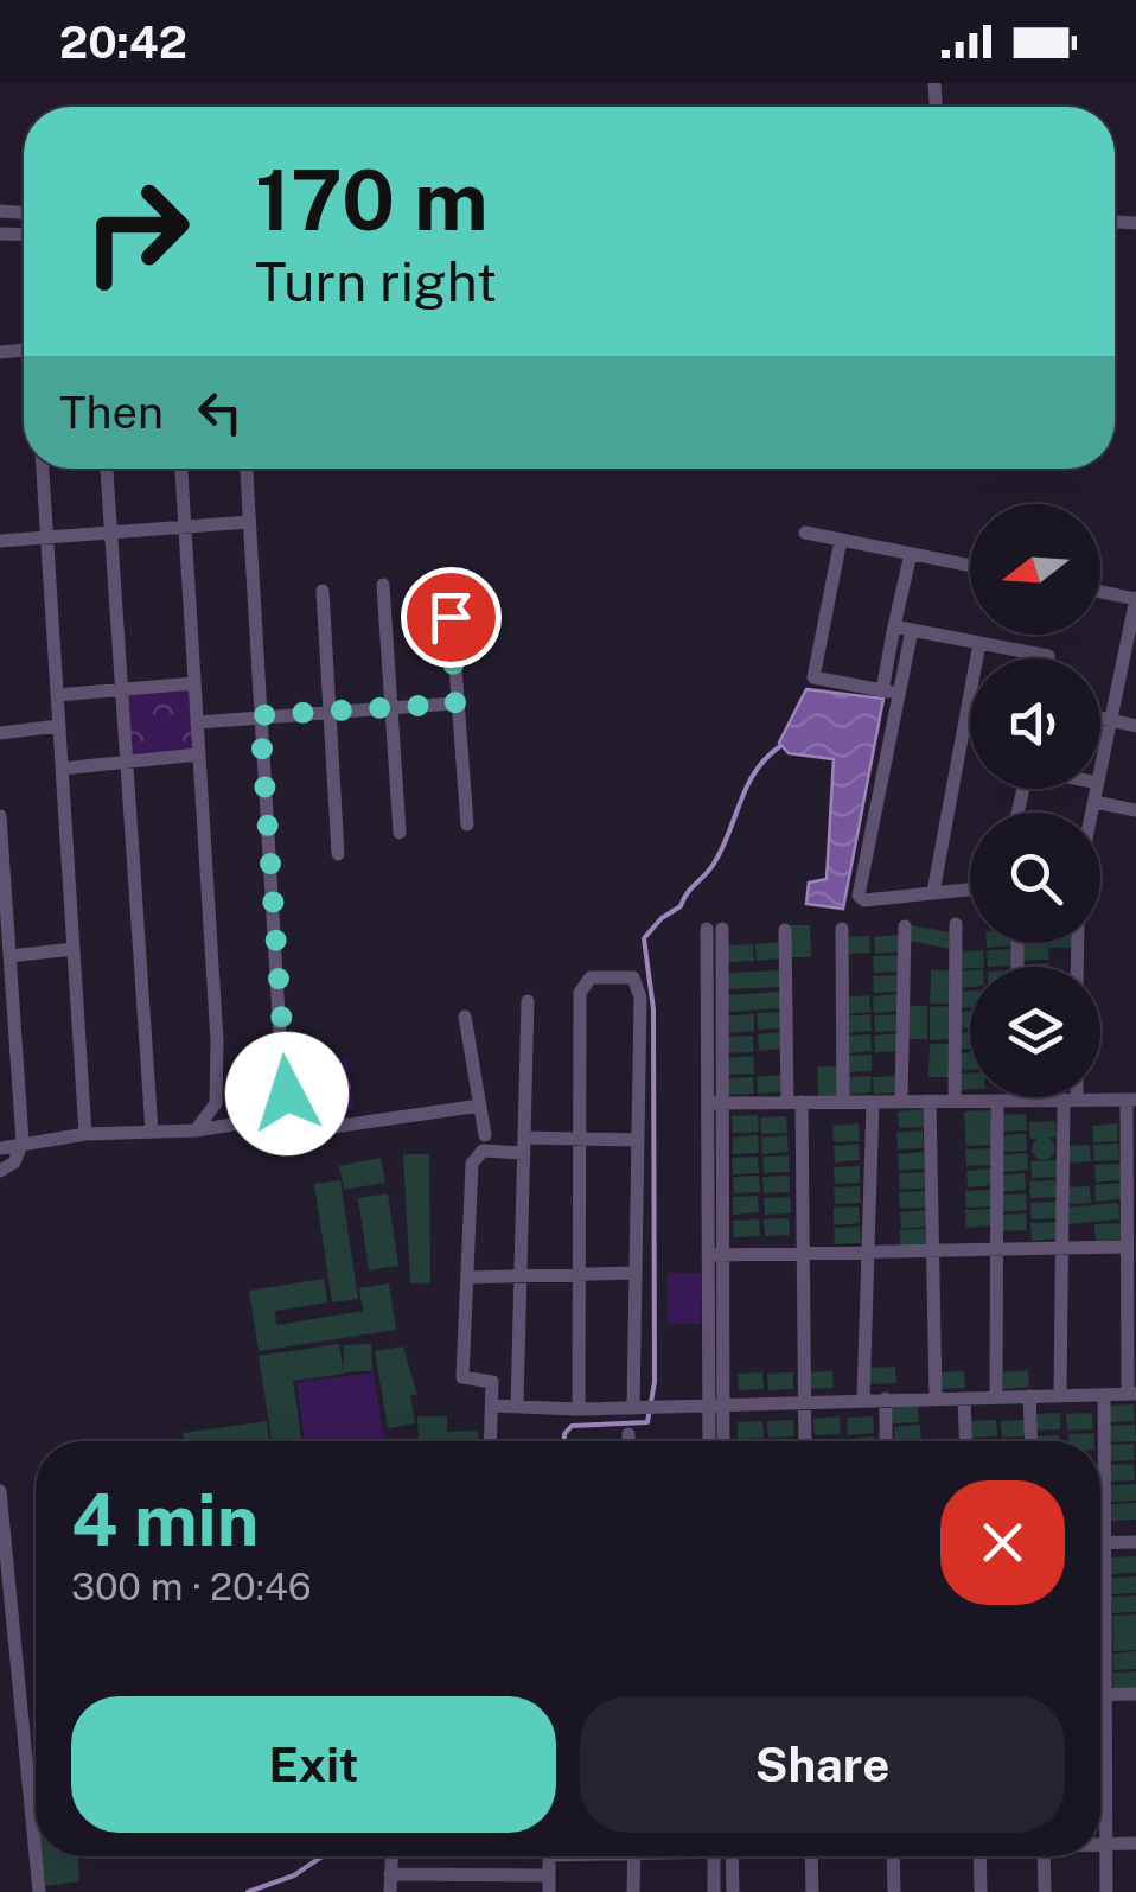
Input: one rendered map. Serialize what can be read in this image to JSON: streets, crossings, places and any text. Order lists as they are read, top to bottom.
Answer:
{
  "north": "left",
  "page": {
    "status": "20:42",
    "turn": ["170 m", "Turn right"],
    "then": "Then",
    "heading": ["4 min", "300 m · 20:46"],
    "buttons": ["Exit", "Share"]
  }
}
